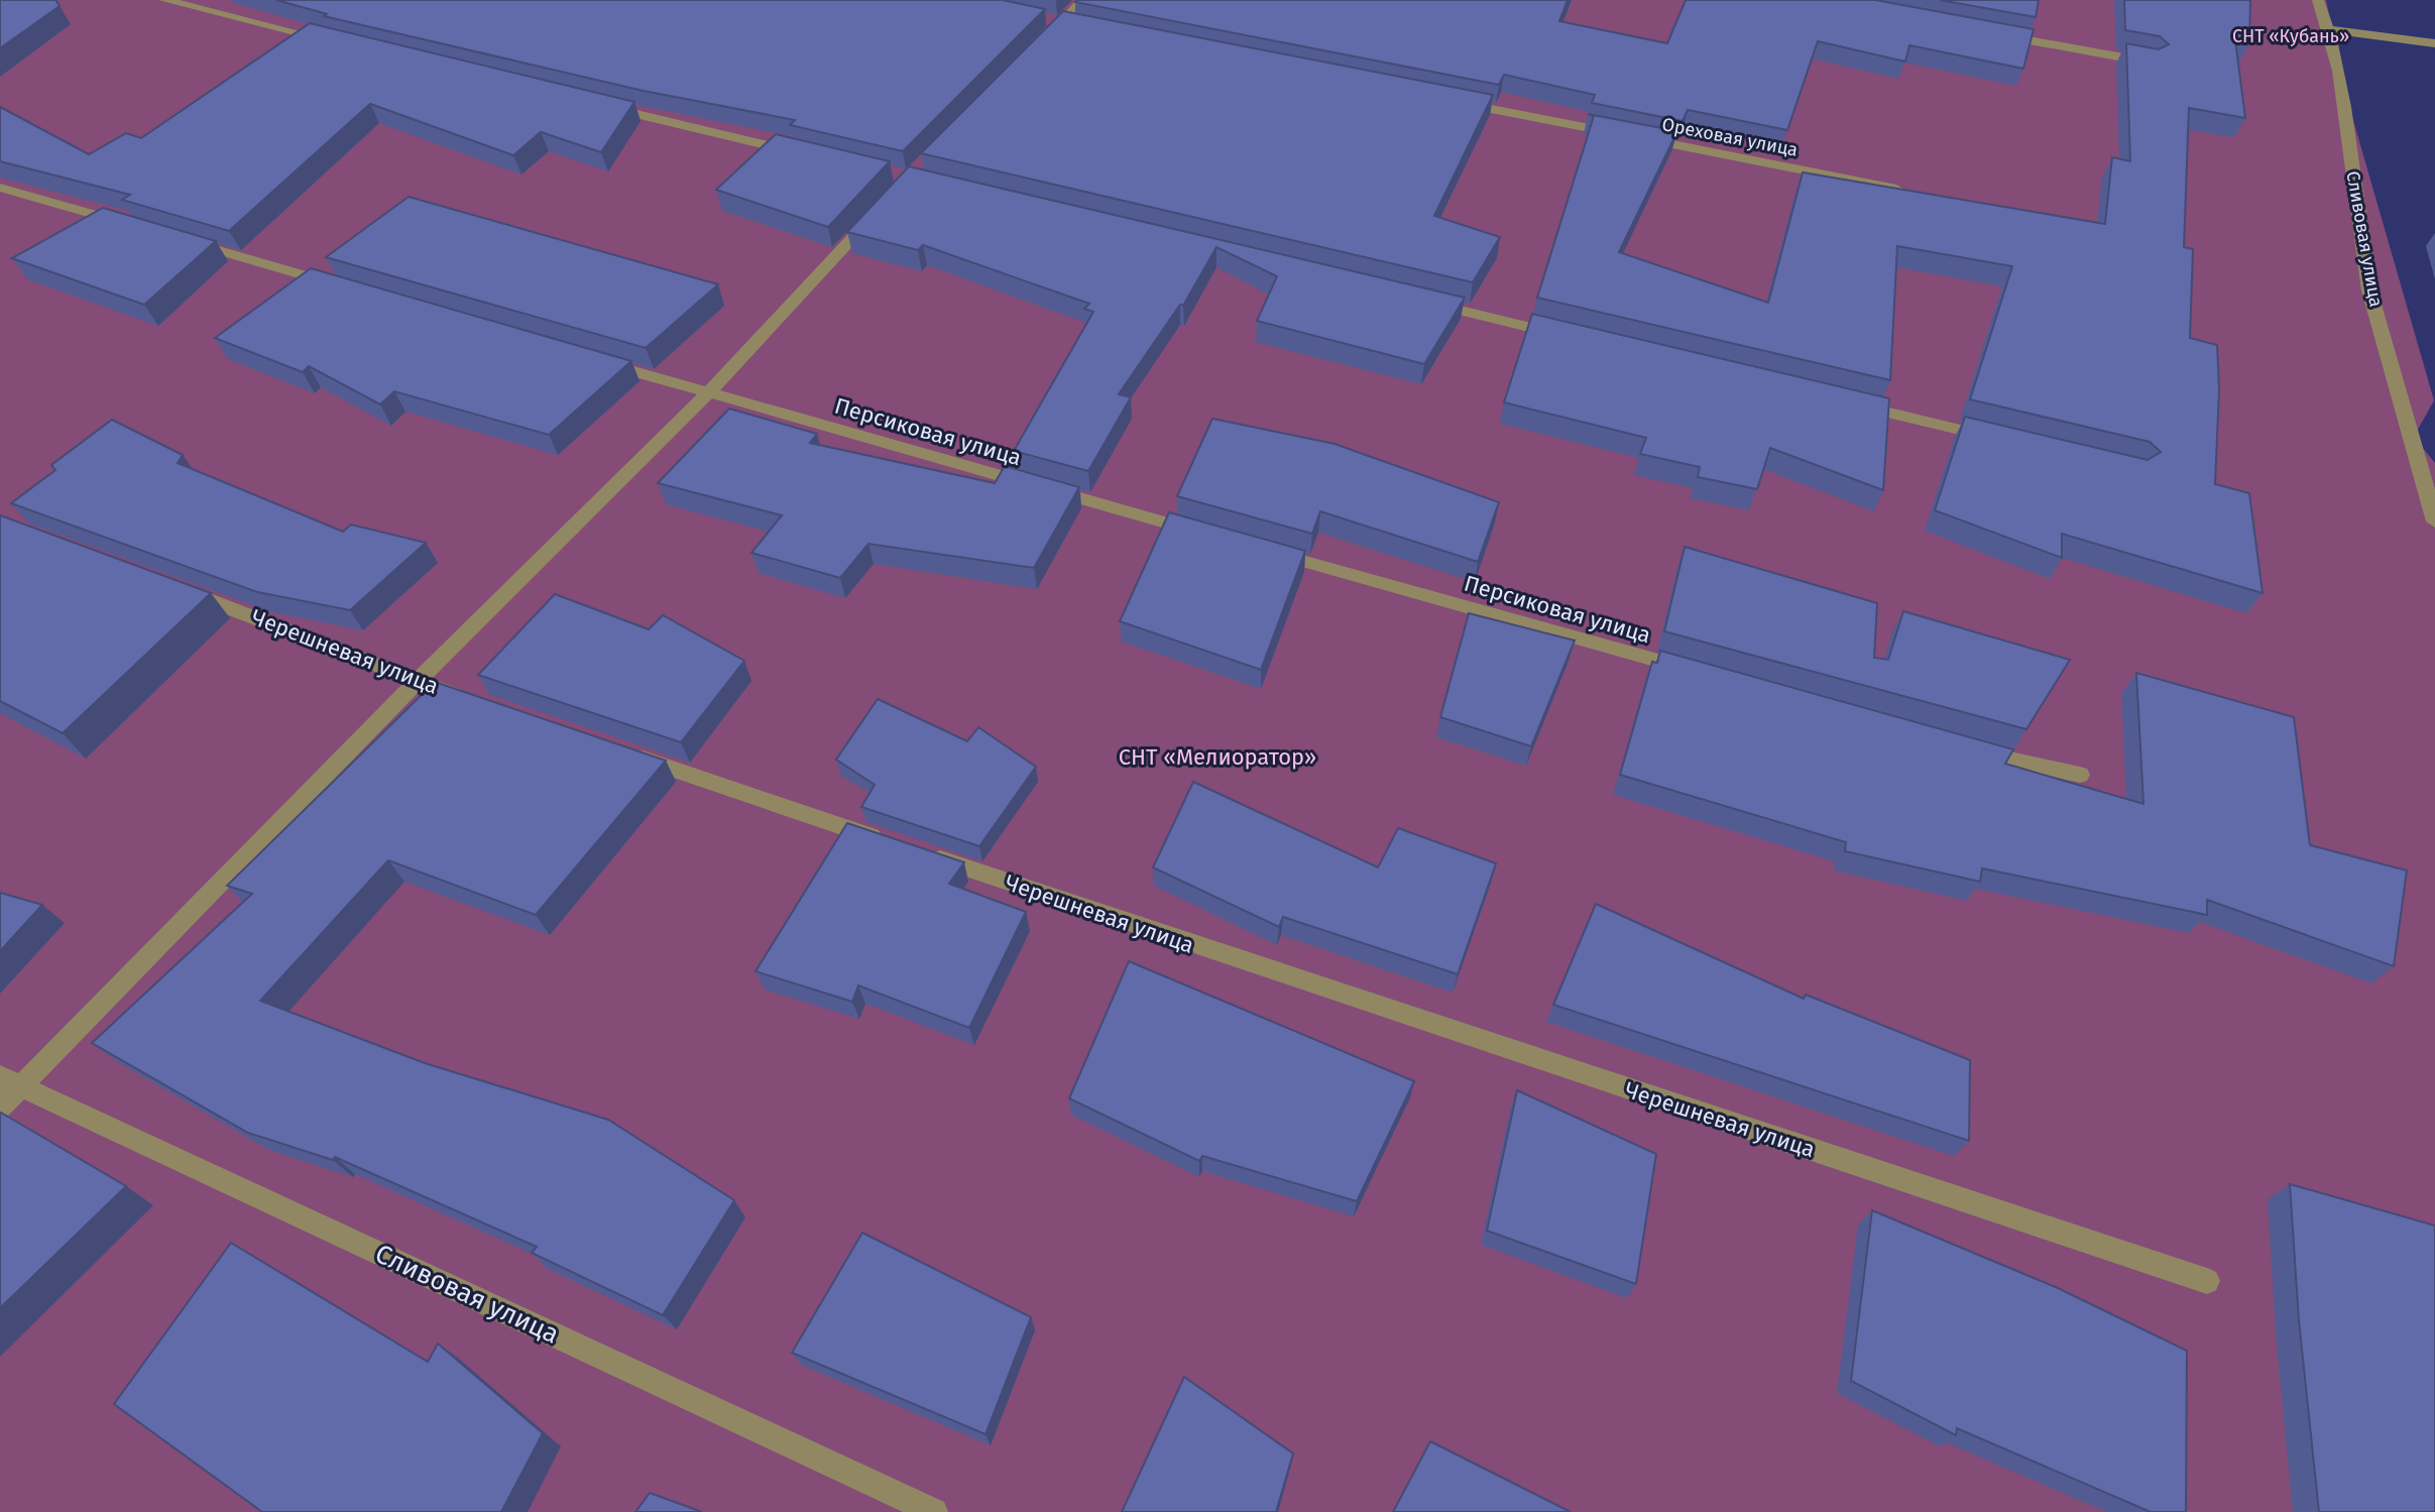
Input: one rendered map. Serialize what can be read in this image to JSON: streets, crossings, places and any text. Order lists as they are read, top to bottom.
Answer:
{
  "streets": {
    "street": [
      "Ореховая улица",
      "Сливовая улица",
      "Персиковая улица",
      "Черешневая улица"
    ]
  },
  "parks": ["СНТ «Кубань»", "СНТ «Мелиоратор»"]
}
